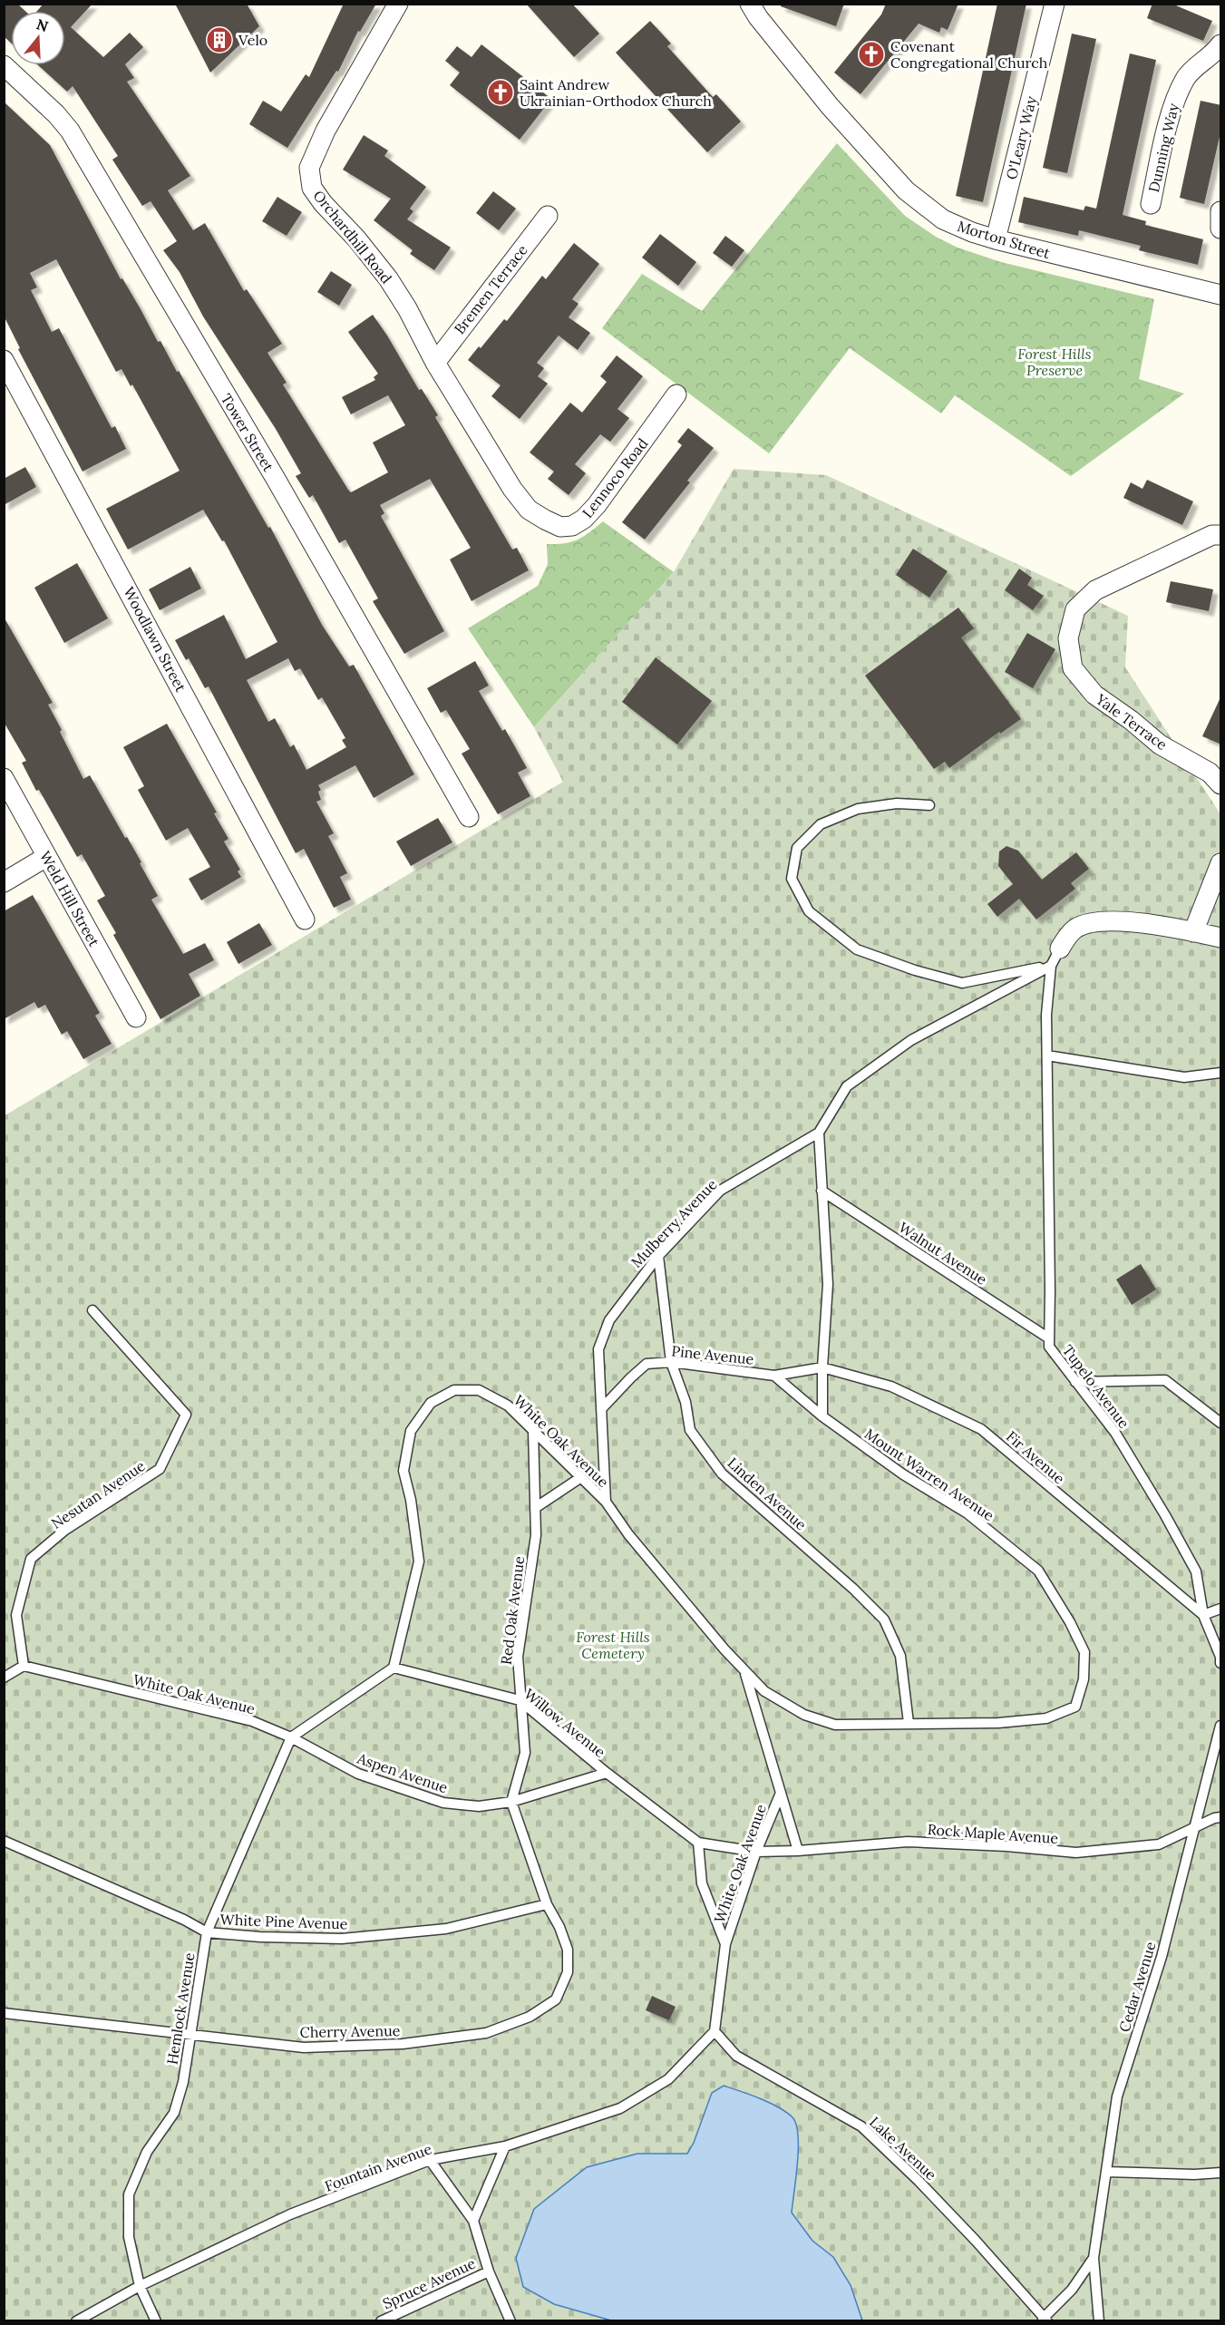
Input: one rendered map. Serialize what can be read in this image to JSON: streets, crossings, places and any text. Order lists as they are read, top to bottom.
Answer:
{
  "streets": {
    "street": [
      "O'Leary Way",
      "Dunning Way",
      "Orchardhill Road",
      "Morton Street",
      "Bremen Terrace",
      "Tower Street",
      "Lennoco Road",
      "Woodlawn Street",
      "Yale Terrace",
      "Weld Hill Street"
    ],
    "lane": [
      "Mulberry Avenue",
      "Walnut Avenue",
      "Pine Avenue",
      "Tupelo Avenue",
      "White Oak Avenue",
      "Fir Avenue",
      "Mount Warren Avenue",
      "Linden Avenue",
      "Nesutan Avenue",
      "Red Oak Avenue",
      "Willow Avenue",
      "Aspen Avenue",
      "Rock Maple Avenue",
      "White Pine Avenue",
      "Cedar Avenue",
      "Hemlock Avenue",
      "Cherry Avenue",
      "Lake Avenue",
      "Fountain Avenue",
      "Spruce Avenue"
    ]
  },
  "crossings": [
    ["O'Leary Way", "Morton Street"],
    ["Orchardhill Road", "Bremen Terrace"],
    ["Orchardhill Road", "Lennoco Road"],
    ["Mulberry Avenue", "Pine Avenue"],
    ["Mulberry Avenue", "Tupelo Avenue"],
    ["Mulberry Avenue", "White Oak Avenue"],
    ["Mulberry Avenue", "Linden Avenue"],
    ["Walnut Avenue", "Tupelo Avenue"],
    ["Pine Avenue", "Fir Avenue"],
    ["Pine Avenue", "Linden Avenue"],
    ["Tupelo Avenue", "Fir Avenue"],
    ["White Oak Avenue", "Mount Warren Avenue"],
    ["White Oak Avenue", "Nesutan Avenue"],
    ["White Oak Avenue", "Red Oak Avenue"],
    ["White Oak Avenue", "Willow Avenue"],
    ["White Oak Avenue", "Aspen Avenue"],
    ["White Oak Avenue", "Rock Maple Avenue"],
    ["White Oak Avenue", "Hemlock Avenue"],
    ["Mount Warren Avenue", "Linden Avenue"],
    ["Red Oak Avenue", "Willow Avenue"],
    ["Red Oak Avenue", "Aspen Avenue"],
    ["Willow Avenue", "Aspen Avenue"],
    ["Willow Avenue", "Rock Maple Avenue"],
    ["Aspen Avenue", "Hemlock Avenue"],
    ["Rock Maple Avenue", "Cedar Avenue"],
    ["White Pine Avenue", "Hemlock Avenue"],
    ["White Pine Avenue", "Cherry Avenue"],
    ["Hemlock Avenue", "Cherry Avenue"],
    ["Hemlock Avenue", "Fountain Avenue"],
    ["Lake Avenue", "Fountain Avenue"]
  ],
  "parks": ["Forest Hills Preserve", "Forest Hills Cemetery"],
  "places": {
    "building": ["Velo"],
    "church": ["Covenant Congregational Church", "Saint Andrew Ukrainian-Orthodox Church"]
  },
  "north": "top"
}
